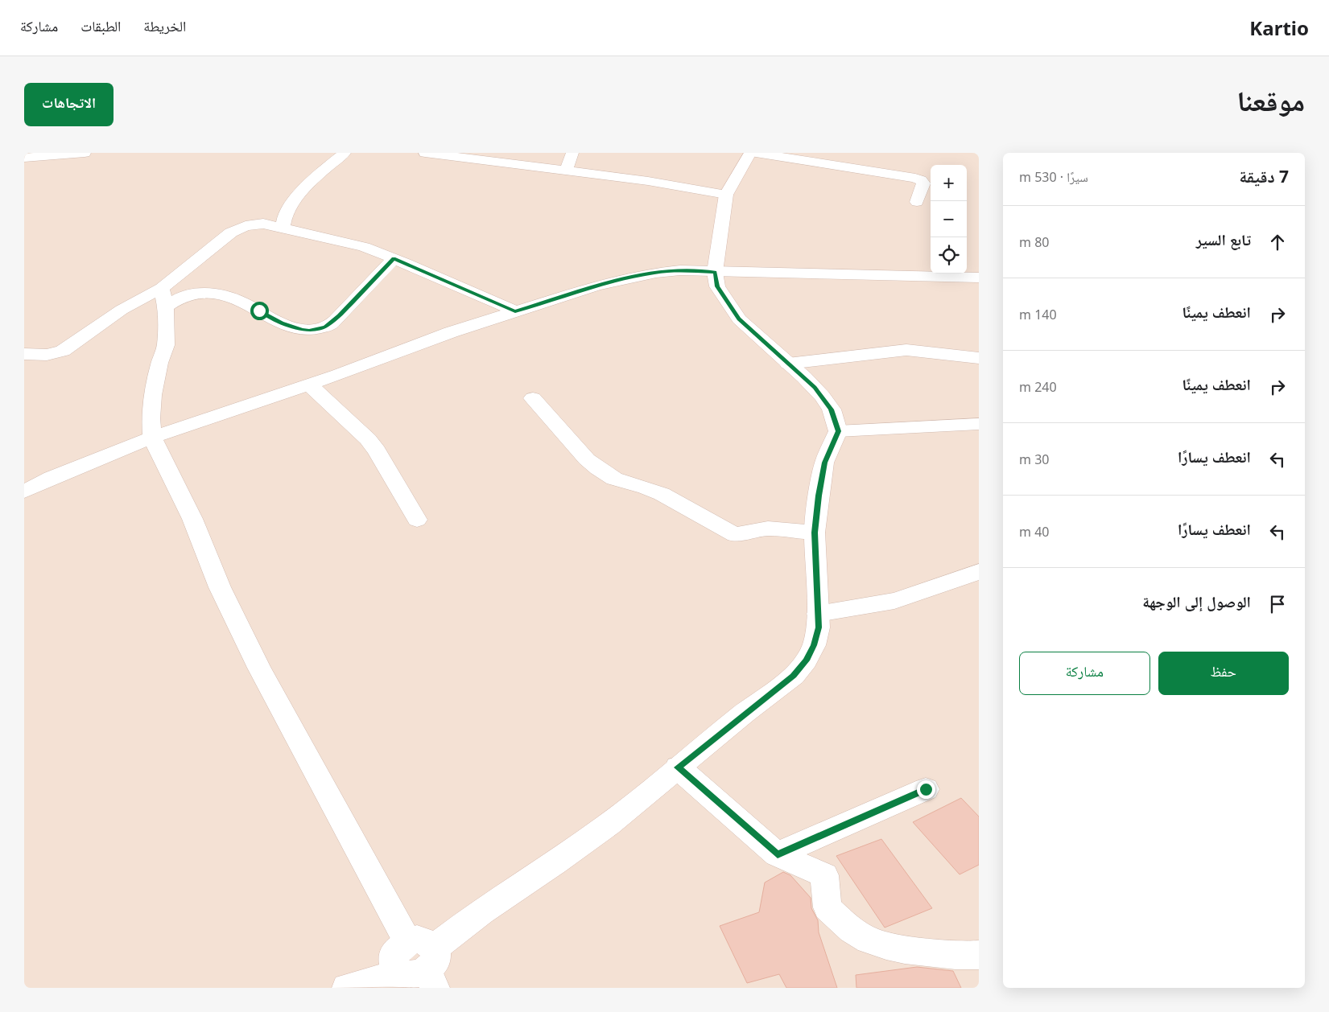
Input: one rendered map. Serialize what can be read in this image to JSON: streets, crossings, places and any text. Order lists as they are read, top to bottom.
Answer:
{
  "page": {
    "header": "Kartio",
    "nav": ["الخريطة", "الطبقات", "مشاركة"],
    "title": "موقعنا",
    "buttons": [
      "الاتجاهات",
      ["حفظ", "مشاركة"]
    ],
    "heading": ["7 دقيقة", "سيرًا · 530 m"],
    "map_buttons": ["+", "−"],
    "list": [
      ["تابع السير", "80 m"],
      ["انعطف يمينًا", "140 m"],
      ["انعطف يمينًا", "240 m"],
      ["انعطف يسارًا", "30 m"],
      ["انعطف يسارًا", "40 m"],
      "الوصول إلى الوجهة"
    ]
  }
}
